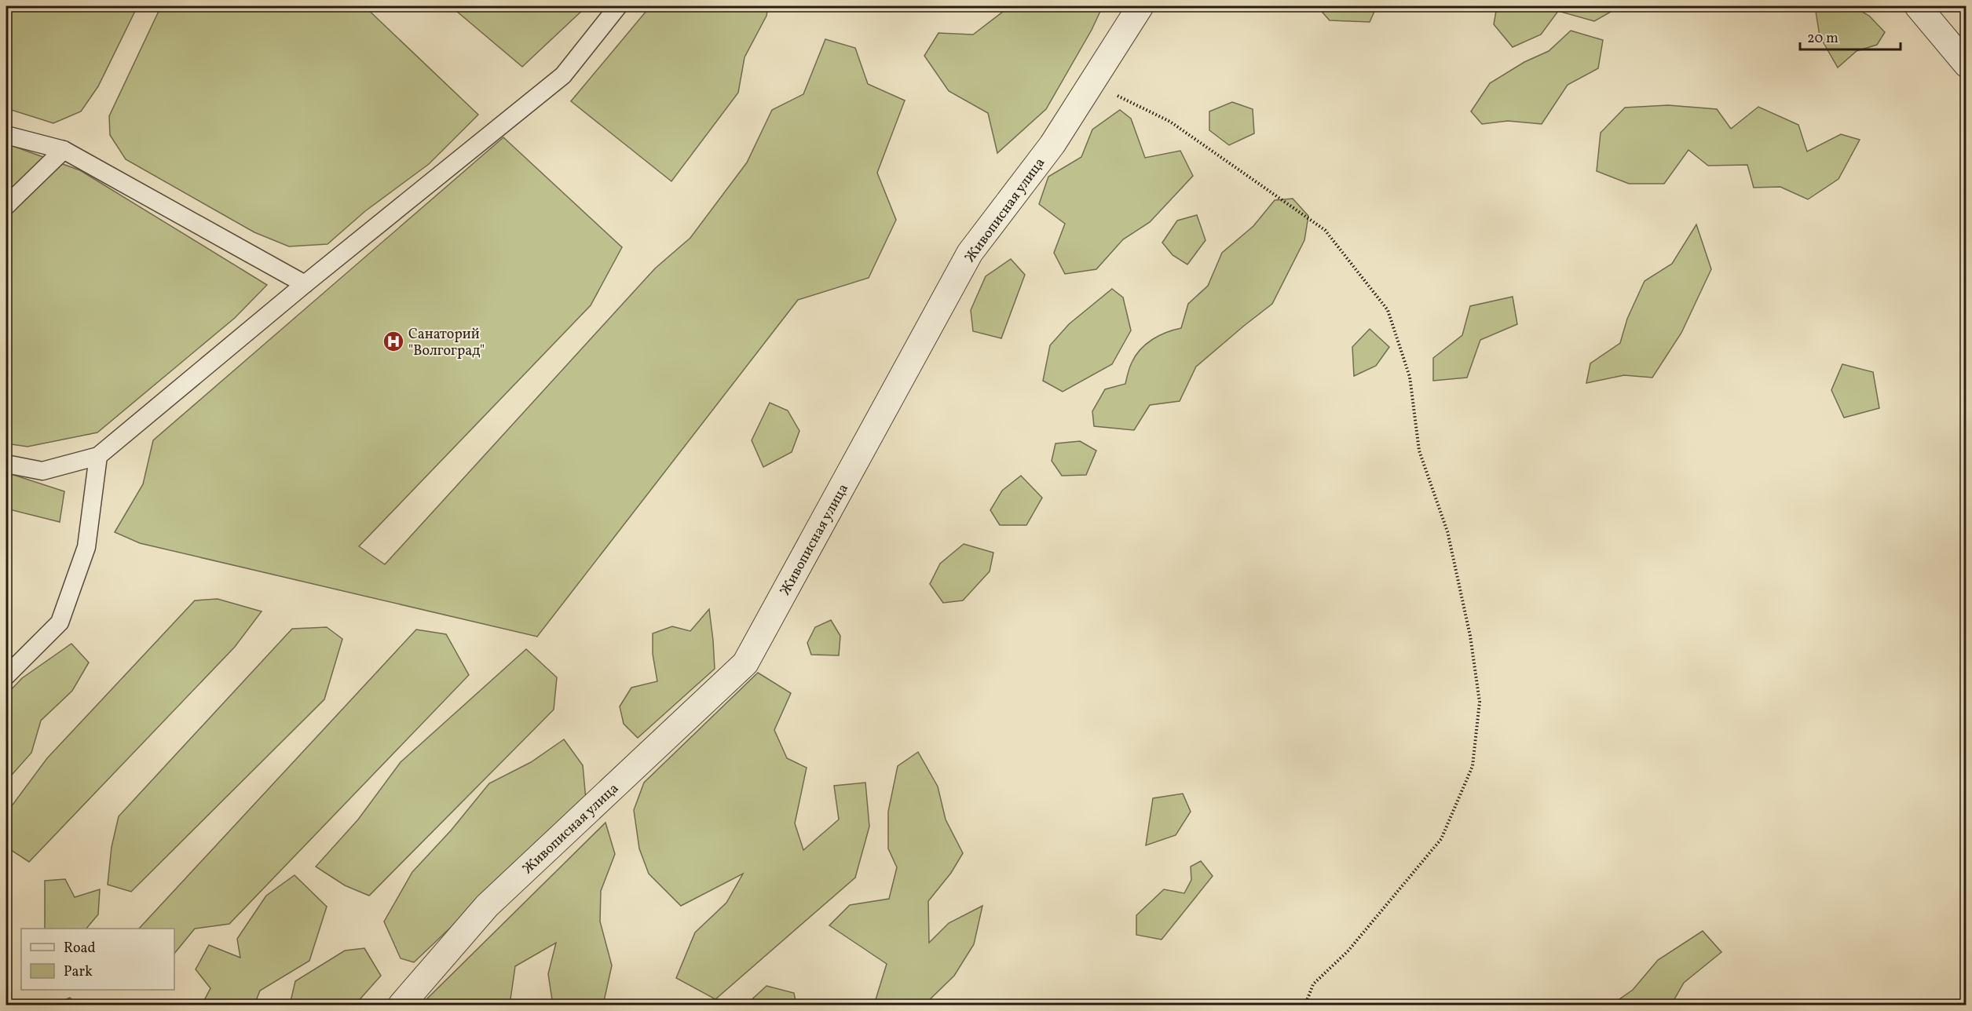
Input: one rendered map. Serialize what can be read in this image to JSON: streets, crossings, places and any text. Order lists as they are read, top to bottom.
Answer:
{
  "streets": {
    "street": ["Живописная улица"]
  },
  "places": {
    "hospital": ["Санаторий \"Волгоград\""]
  },
  "legend": ["Road", "Park"],
  "scale_bar": "20 m"
}
